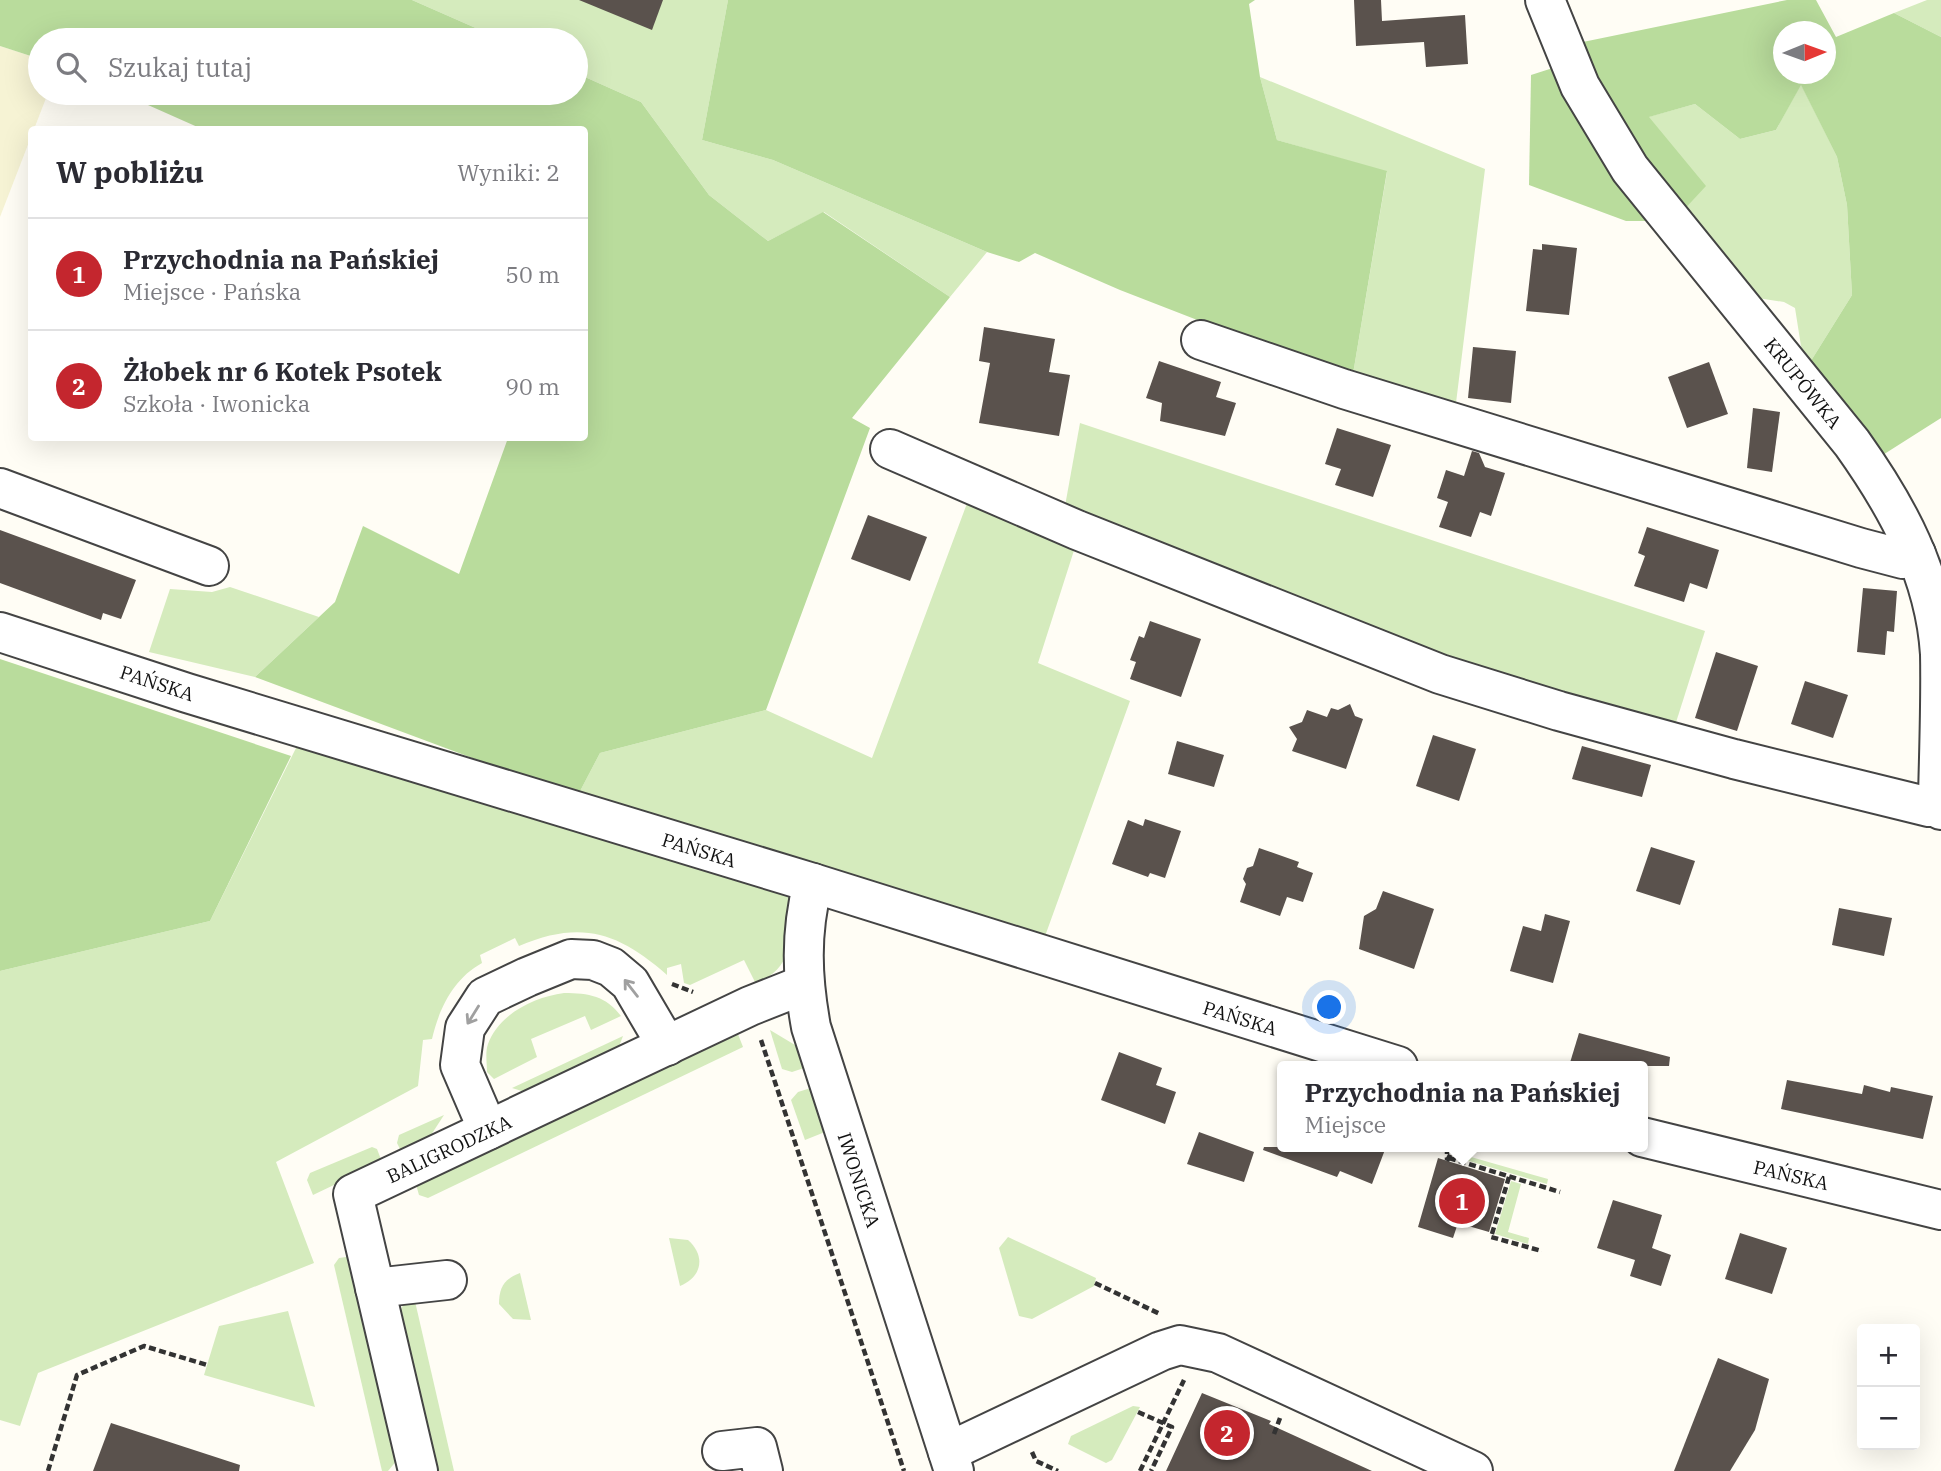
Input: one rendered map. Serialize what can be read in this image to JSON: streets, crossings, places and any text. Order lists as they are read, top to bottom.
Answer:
{
  "streets": {
    "street": [
      "KRUPÓWKA",
      "PAŃSKA",
      "BALIGRODZKA",
      "IWONICKA"
    ]
  },
  "crossings": [
    ["PAŃSKA", "IWONICKA"],
    ["BALIGRODZKA", "IWONICKA"]
  ],
  "north": "right",
  "page": {
    "search": "Szukaj tutaj",
    "heading": ["W pobliżu", "Wyniki: 2"],
    "list": [
      {
        "mark": "1",
        "name": "Przychodnia na Pańskiej",
        "note": "Miejsce · Pańska",
        "value": "50 m"
      },
      {
        "mark": "2",
        "name": "Żłobek nr 6 Kotek Psotek",
        "note": "Szkoła · Iwonicka",
        "value": "90 m"
      }
    ],
    "popup": ["Przychodnia na Pańskiej", "Miejsce"],
    "pins": ["1", "2"],
    "map_buttons": ["+", "−"]
  }
}
